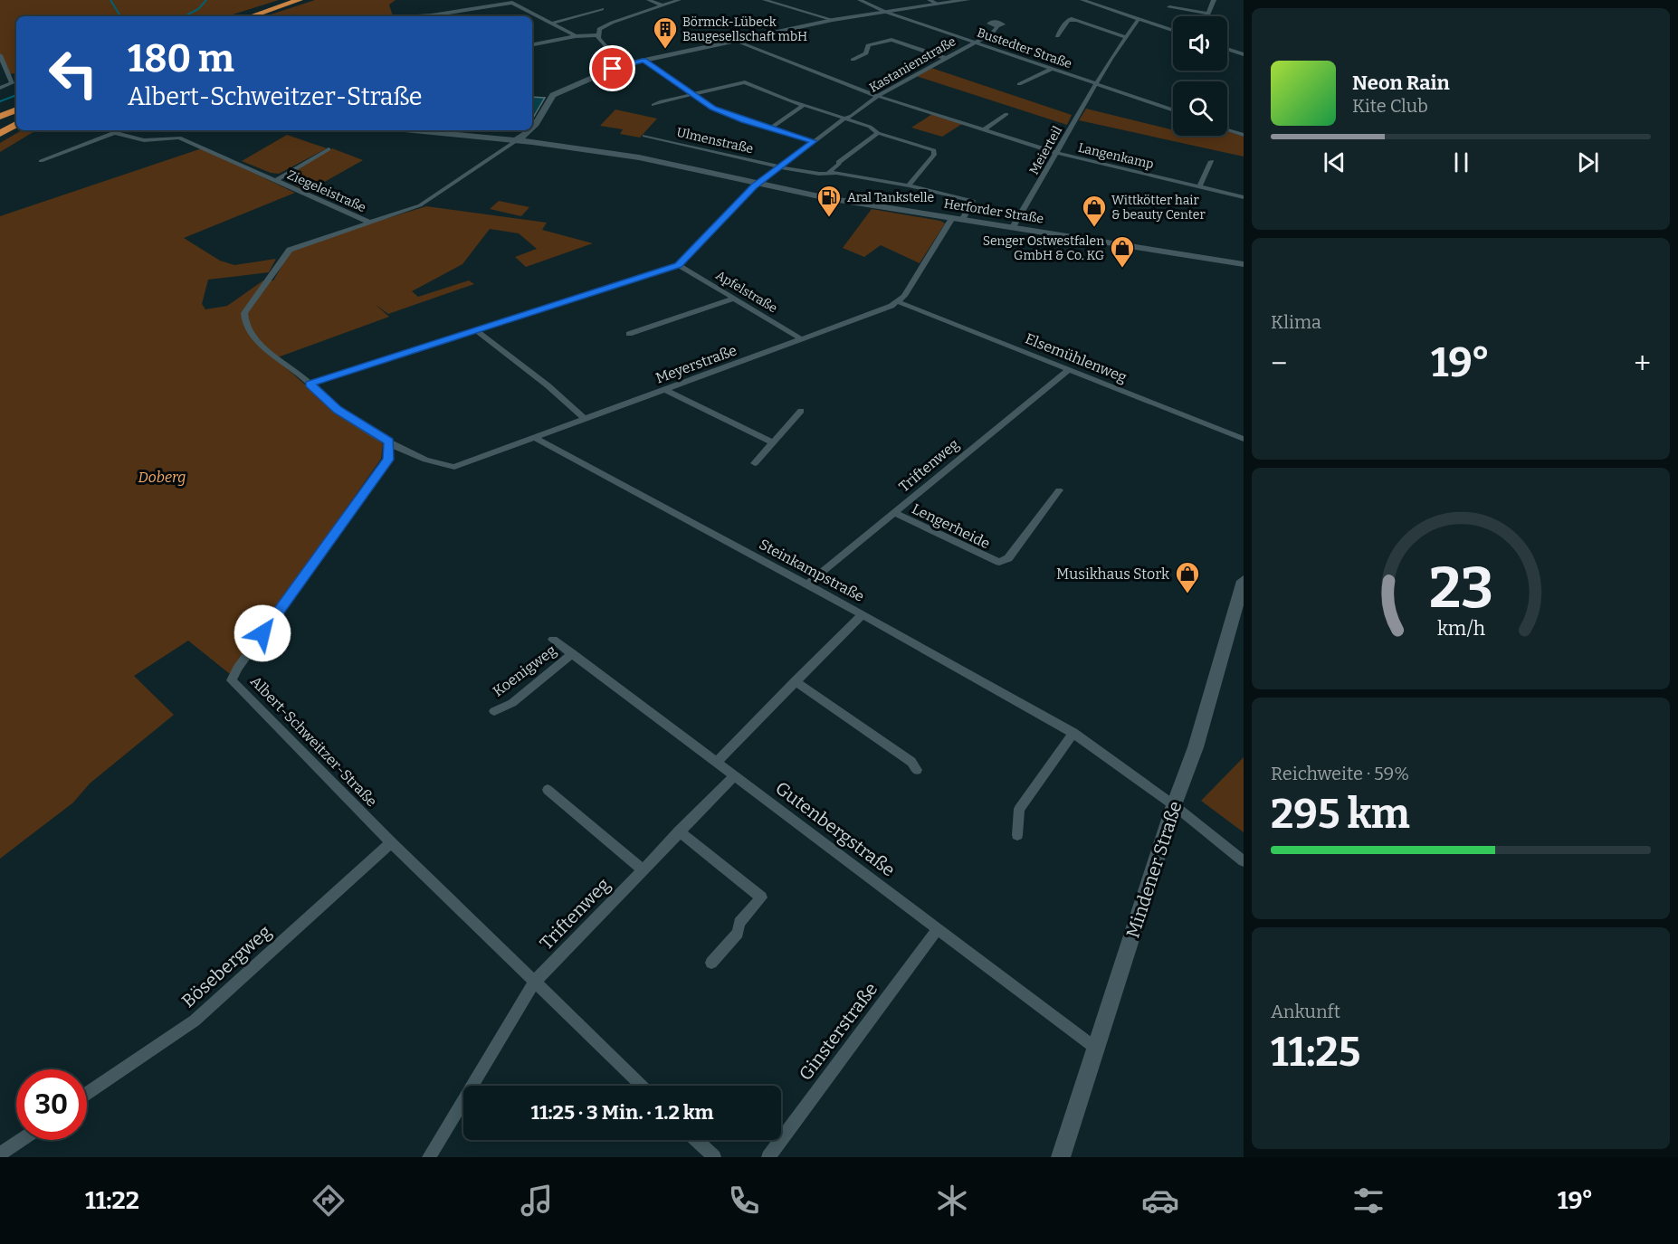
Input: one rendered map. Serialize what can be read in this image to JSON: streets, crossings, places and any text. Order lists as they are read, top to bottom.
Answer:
{
  "streets": {
    "main road": ["Herforder Straße", "Mindener Straße"],
    "street": [
      "Bustedter Straße",
      "Kastanienstraße",
      "Ulmenstraße",
      "Meierteil",
      "Langenkamp",
      "Ziegeleistraße",
      "Apfelstraße",
      "Elsemühlenweg",
      "Meyerstraße",
      "Triftenweg",
      "Lengerheide",
      "Steinkampstraße",
      "Koenigweg",
      "Albert-Schweitzer-Straße",
      "Gutenbergstraße",
      "Bösebergweg",
      "Ginsterstraße"
    ]
  },
  "crossings": [
    ["Bustedter Straße", "Kastanienstraße"],
    ["Bustedter Straße", "Meierteil"],
    ["Kastanienstraße", "Ulmenstraße"],
    ["Kastanienstraße", "Langenkamp"],
    ["Kastanienstraße", "Herforder Straße"],
    ["Kastanienstraße", "Apfelstraße"],
    ["Ulmenstraße", "Herforder Straße"],
    ["Meierteil", "Langenkamp"],
    ["Meierteil", "Herforder Straße"],
    ["Apfelstraße", "Meyerstraße"],
    ["Elsemühlenweg", "Meyerstraße"],
    ["Elsemühlenweg", "Triftenweg"],
    ["Meyerstraße", "Steinkampstraße"],
    ["Triftenweg", "Lengerheide"],
    ["Triftenweg", "Steinkampstraße"],
    ["Triftenweg", "Albert-Schweitzer-Straße"],
    ["Triftenweg", "Gutenbergstraße"],
    ["Steinkampstraße", "Mindener Straße"],
    ["Koenigweg", "Gutenbergstraße"],
    ["Albert-Schweitzer-Straße", "Bösebergweg"],
    ["Gutenbergstraße", "Mindener Straße"],
    ["Gutenbergstraße", "Ginsterstraße"]
  ],
  "parks": ["Doberg"],
  "places": {
    "building": ["Börmck-Lübeck Baugesellschaft mbH"],
    "fuel station": ["Aral Tankstelle"],
    "shop": ["Wittkötter hair & beauty Center", "Senger Ostwestfalen GmbH & Co. KG", "Musikhaus Stork"]
  },
  "page": {
    "turn": ["180 m", "Albert-Schweitzer-Straße"],
    "song": ["Neon Rain", "Kite Club"],
    "tile": [
      "Klima",
      ["Reichweite · 59%", "295 km"],
      ["Ankunft", "11:25"]
    ],
    "heat": ["−", "19°", "+"],
    "limit": "30",
    "trip": "11:25 · 3 Min. · 1.2 km",
    "tabs": ["11:22", "19°"],
    "gauge": ["23", "km/h"]
  }
}
